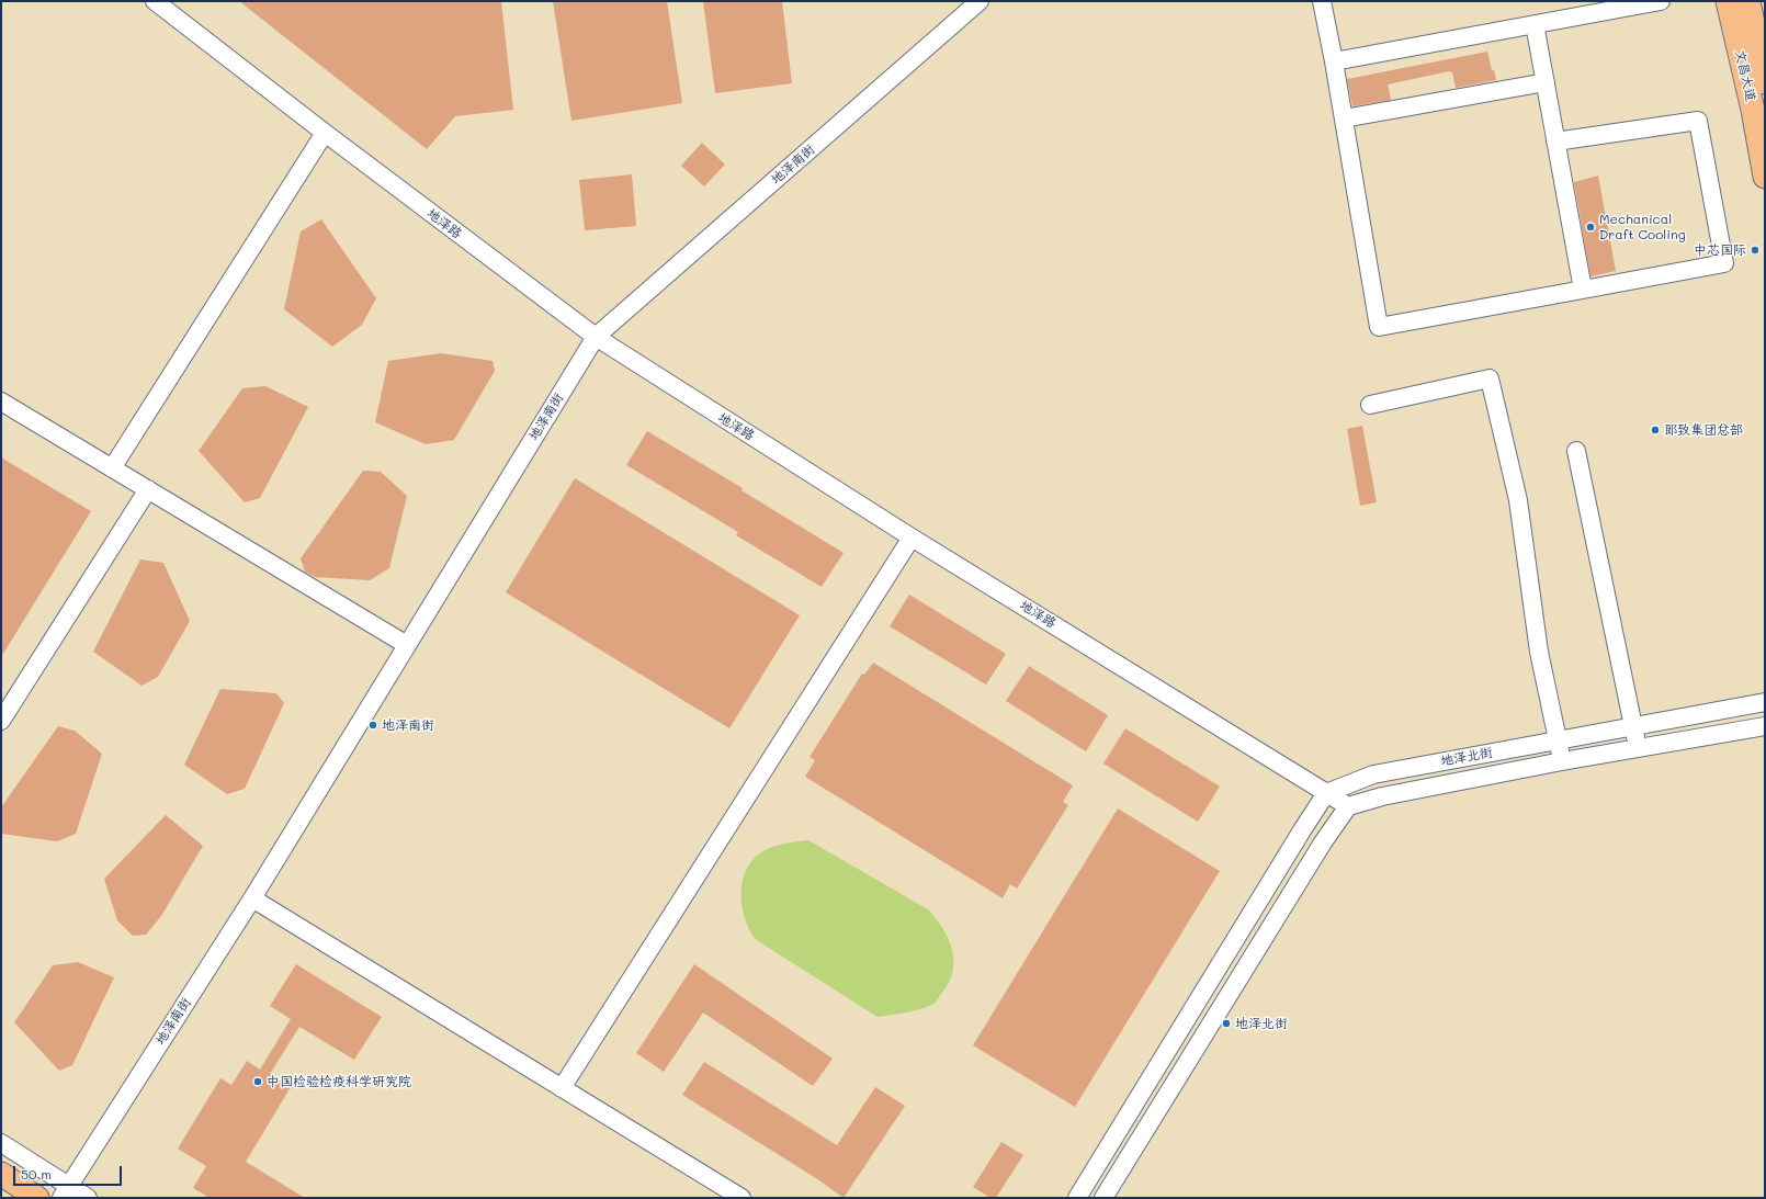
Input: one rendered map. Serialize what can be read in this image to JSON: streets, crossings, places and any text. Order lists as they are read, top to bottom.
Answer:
{
  "streets": {
    "main road": ["文昌大道"],
    "street": ["地泽南街", "地泽路", "地泽北街"]
  },
  "crossings": [
    ["地泽南街", "地泽路"],
    ["地泽路", "地泽北街"]
  ],
  "places": [
    "Mechanical Draft Cooling",
    "中芯国际",
    "郎致集团总部",
    "地泽南街",
    "地泽北街",
    "中国检验检疫科学研究院"
  ],
  "scale_bar": "50 m"
}
